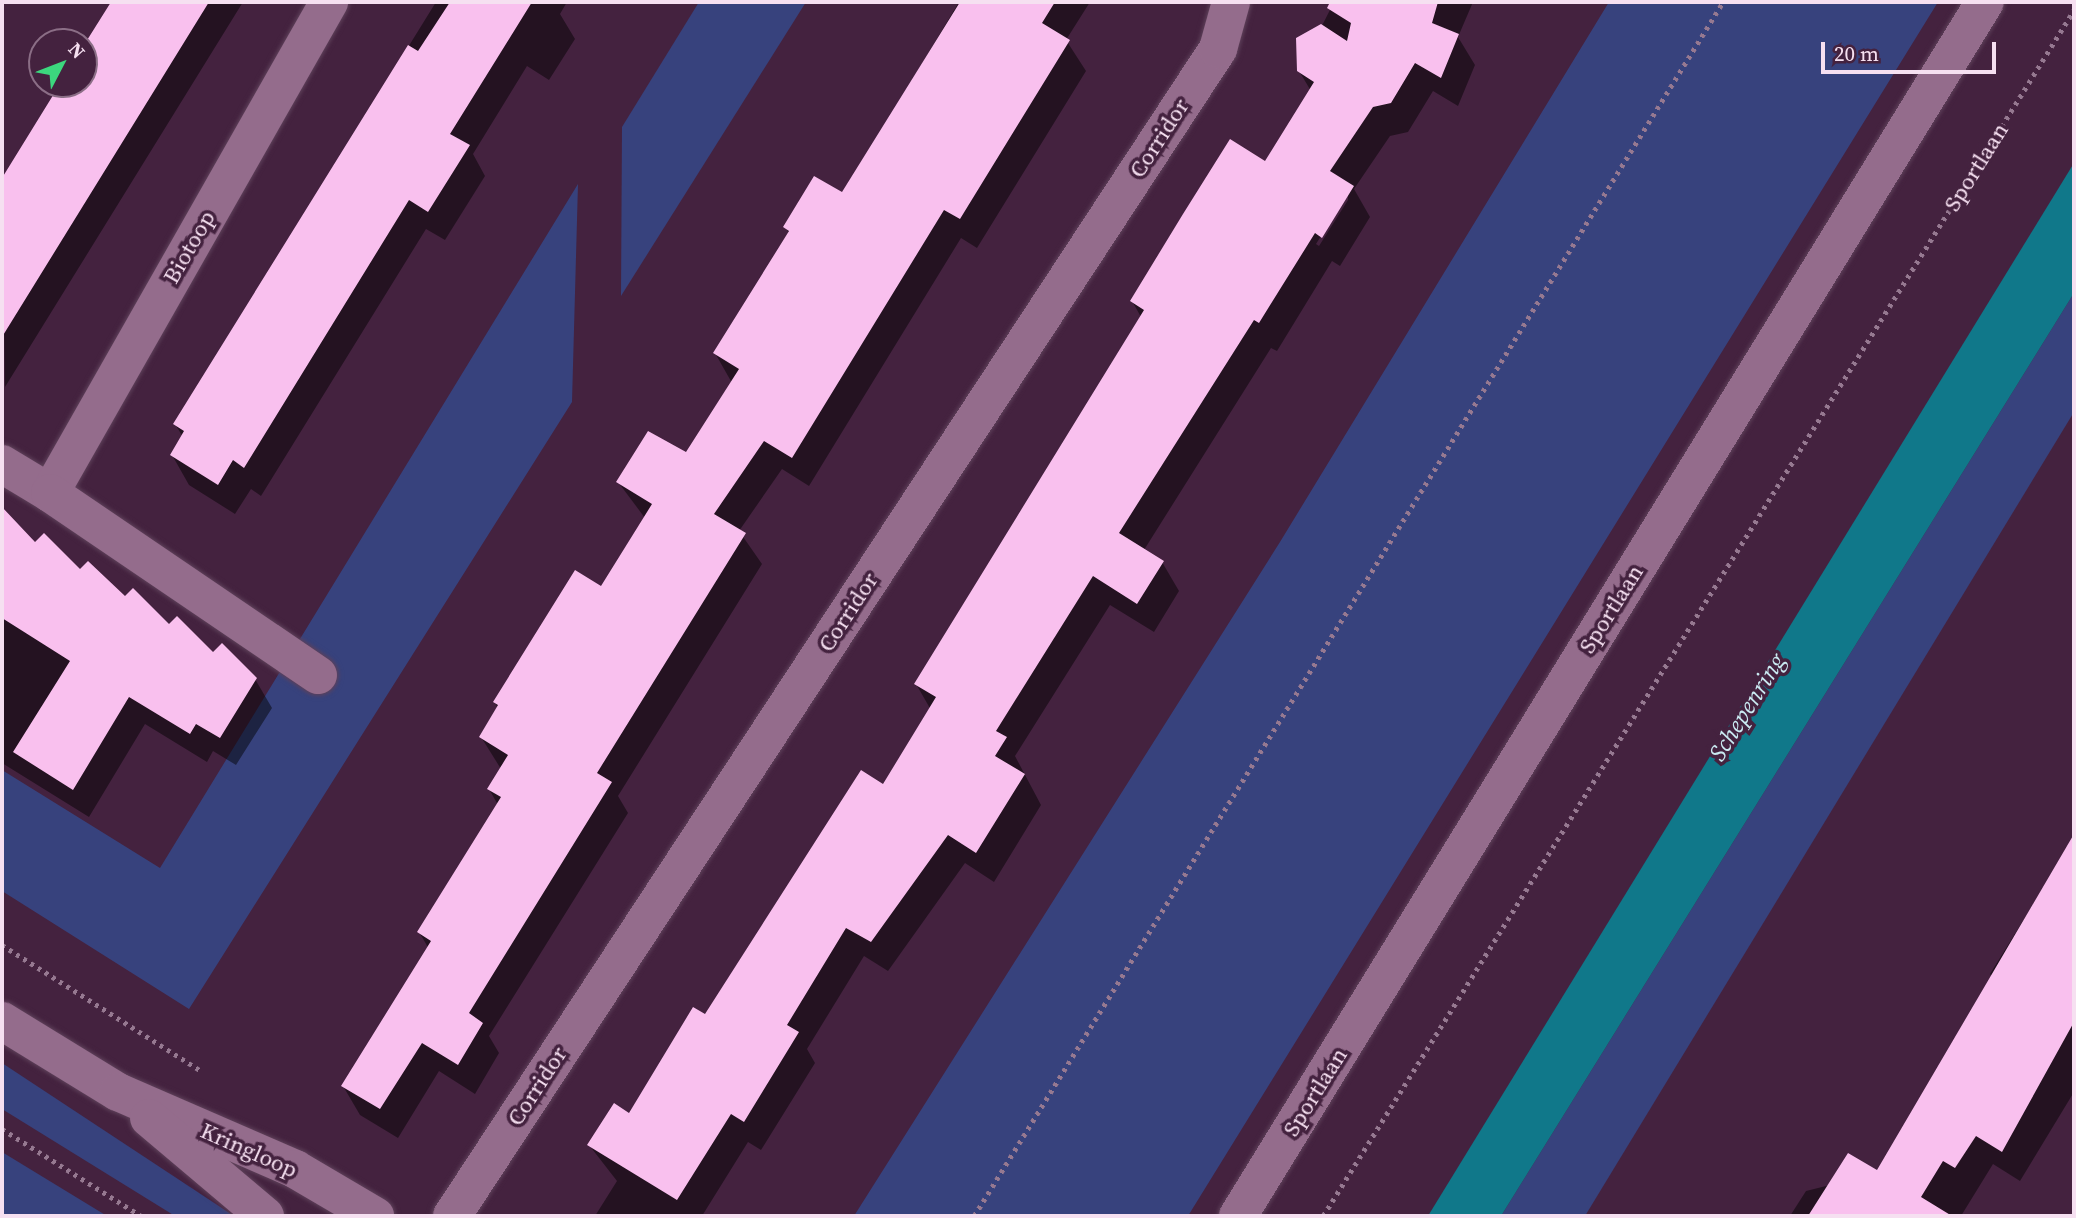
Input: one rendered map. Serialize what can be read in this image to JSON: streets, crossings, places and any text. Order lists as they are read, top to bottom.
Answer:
{
  "streets": {
    "street": [
      "Corridor",
      "Sportlaan",
      "Biotoop",
      "Kringloop"
    ]
  },
  "water": ["Schepenring"],
  "scale_bar": "20 m",
  "north": "top right"
}
